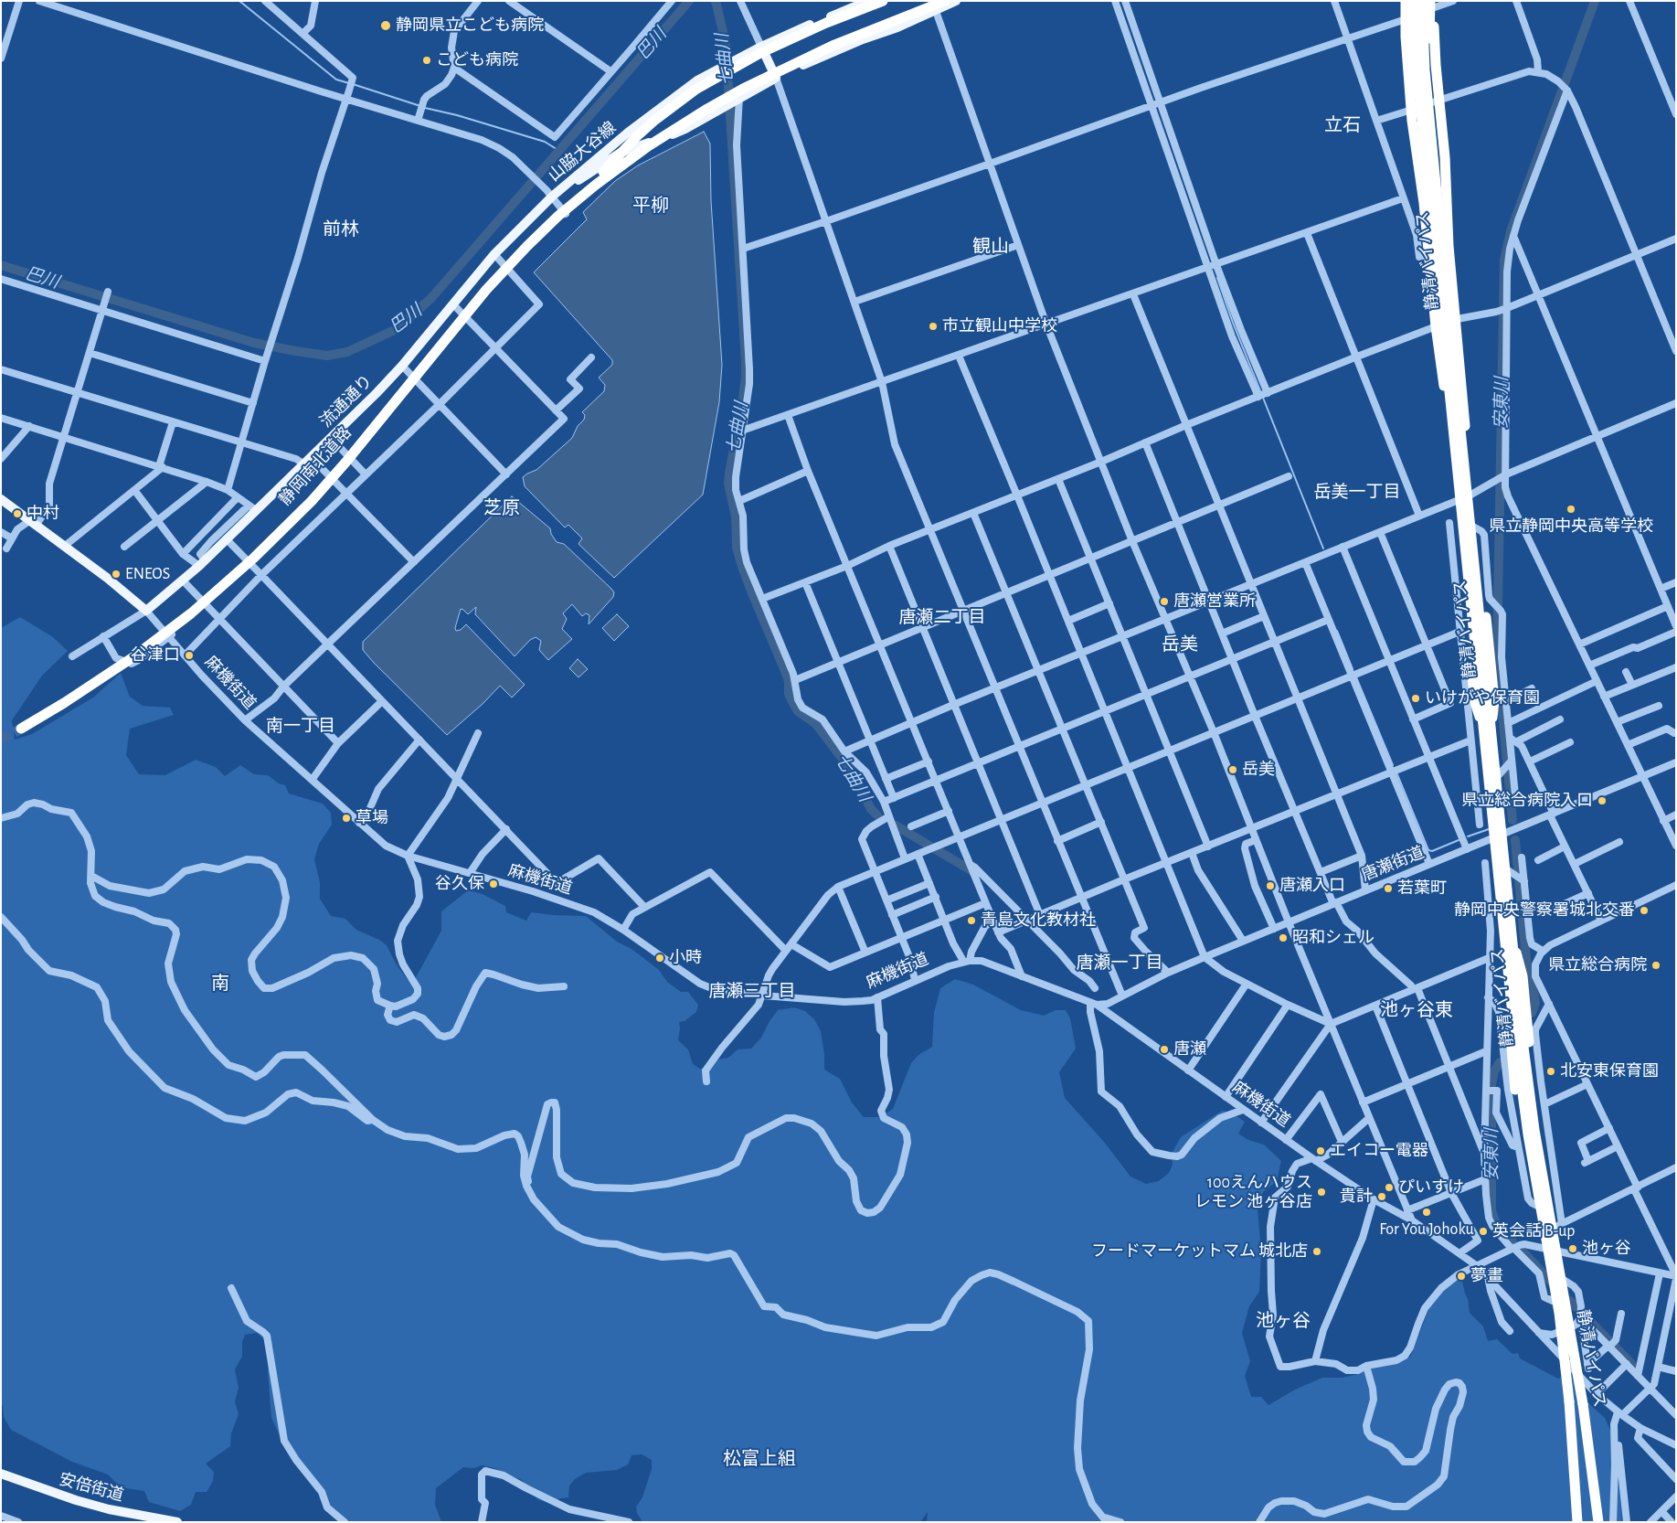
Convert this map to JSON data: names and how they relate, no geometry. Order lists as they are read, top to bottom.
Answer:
{
  "streets": {
    "highway": ["静清バイパス", "静岡南北道路"],
    "main road": [
      "山脇大谷線",
      "流通通り",
      "麻機街道",
      "安倍街道"
    ],
    "street": ["唐瀬街道"]
  },
  "crossings": [
    ["山脇大谷線", "流通通り"],
    ["流通通り", "麻機街道"],
    ["麻機街道", "唐瀬街道"]
  ],
  "districts": [
    "立石",
    "平柳",
    "前林",
    "観山",
    "岳美一丁目",
    "芝原",
    "唐瀬二丁目",
    "岳美",
    "南一丁目",
    "唐瀬一丁目",
    "南",
    "唐瀬三丁目",
    "池ヶ谷東",
    "池ヶ谷",
    "松富上組"
  ],
  "water": ["巴川", "七曲川", "安東川"],
  "places": [
    "静岡県立こども病院",
    "こども病院",
    "市立観山中学校",
    "県立静岡中央高等学校",
    "中村",
    "ENEOS",
    "唐瀬営業所",
    "谷津口",
    "いけがや保育園",
    "岳美",
    "県立総合病院入口",
    "草場",
    "谷久保",
    "唐瀬入口",
    "若葉町",
    "静岡中央警察署城北交番",
    "青島文化教材社",
    "昭和シェル",
    "小時",
    "県立総合病院",
    "唐瀬",
    "北安東保育園",
    "エイコー電器",
    "ぴいすけ",
    "100えんハウス レモン 池ヶ谷店",
    "貴計",
    "For You Johoku",
    "英会話 B-up",
    "池ヶ谷",
    "フードマーケットマム 城北店",
    "夢畫"
  ]
}
